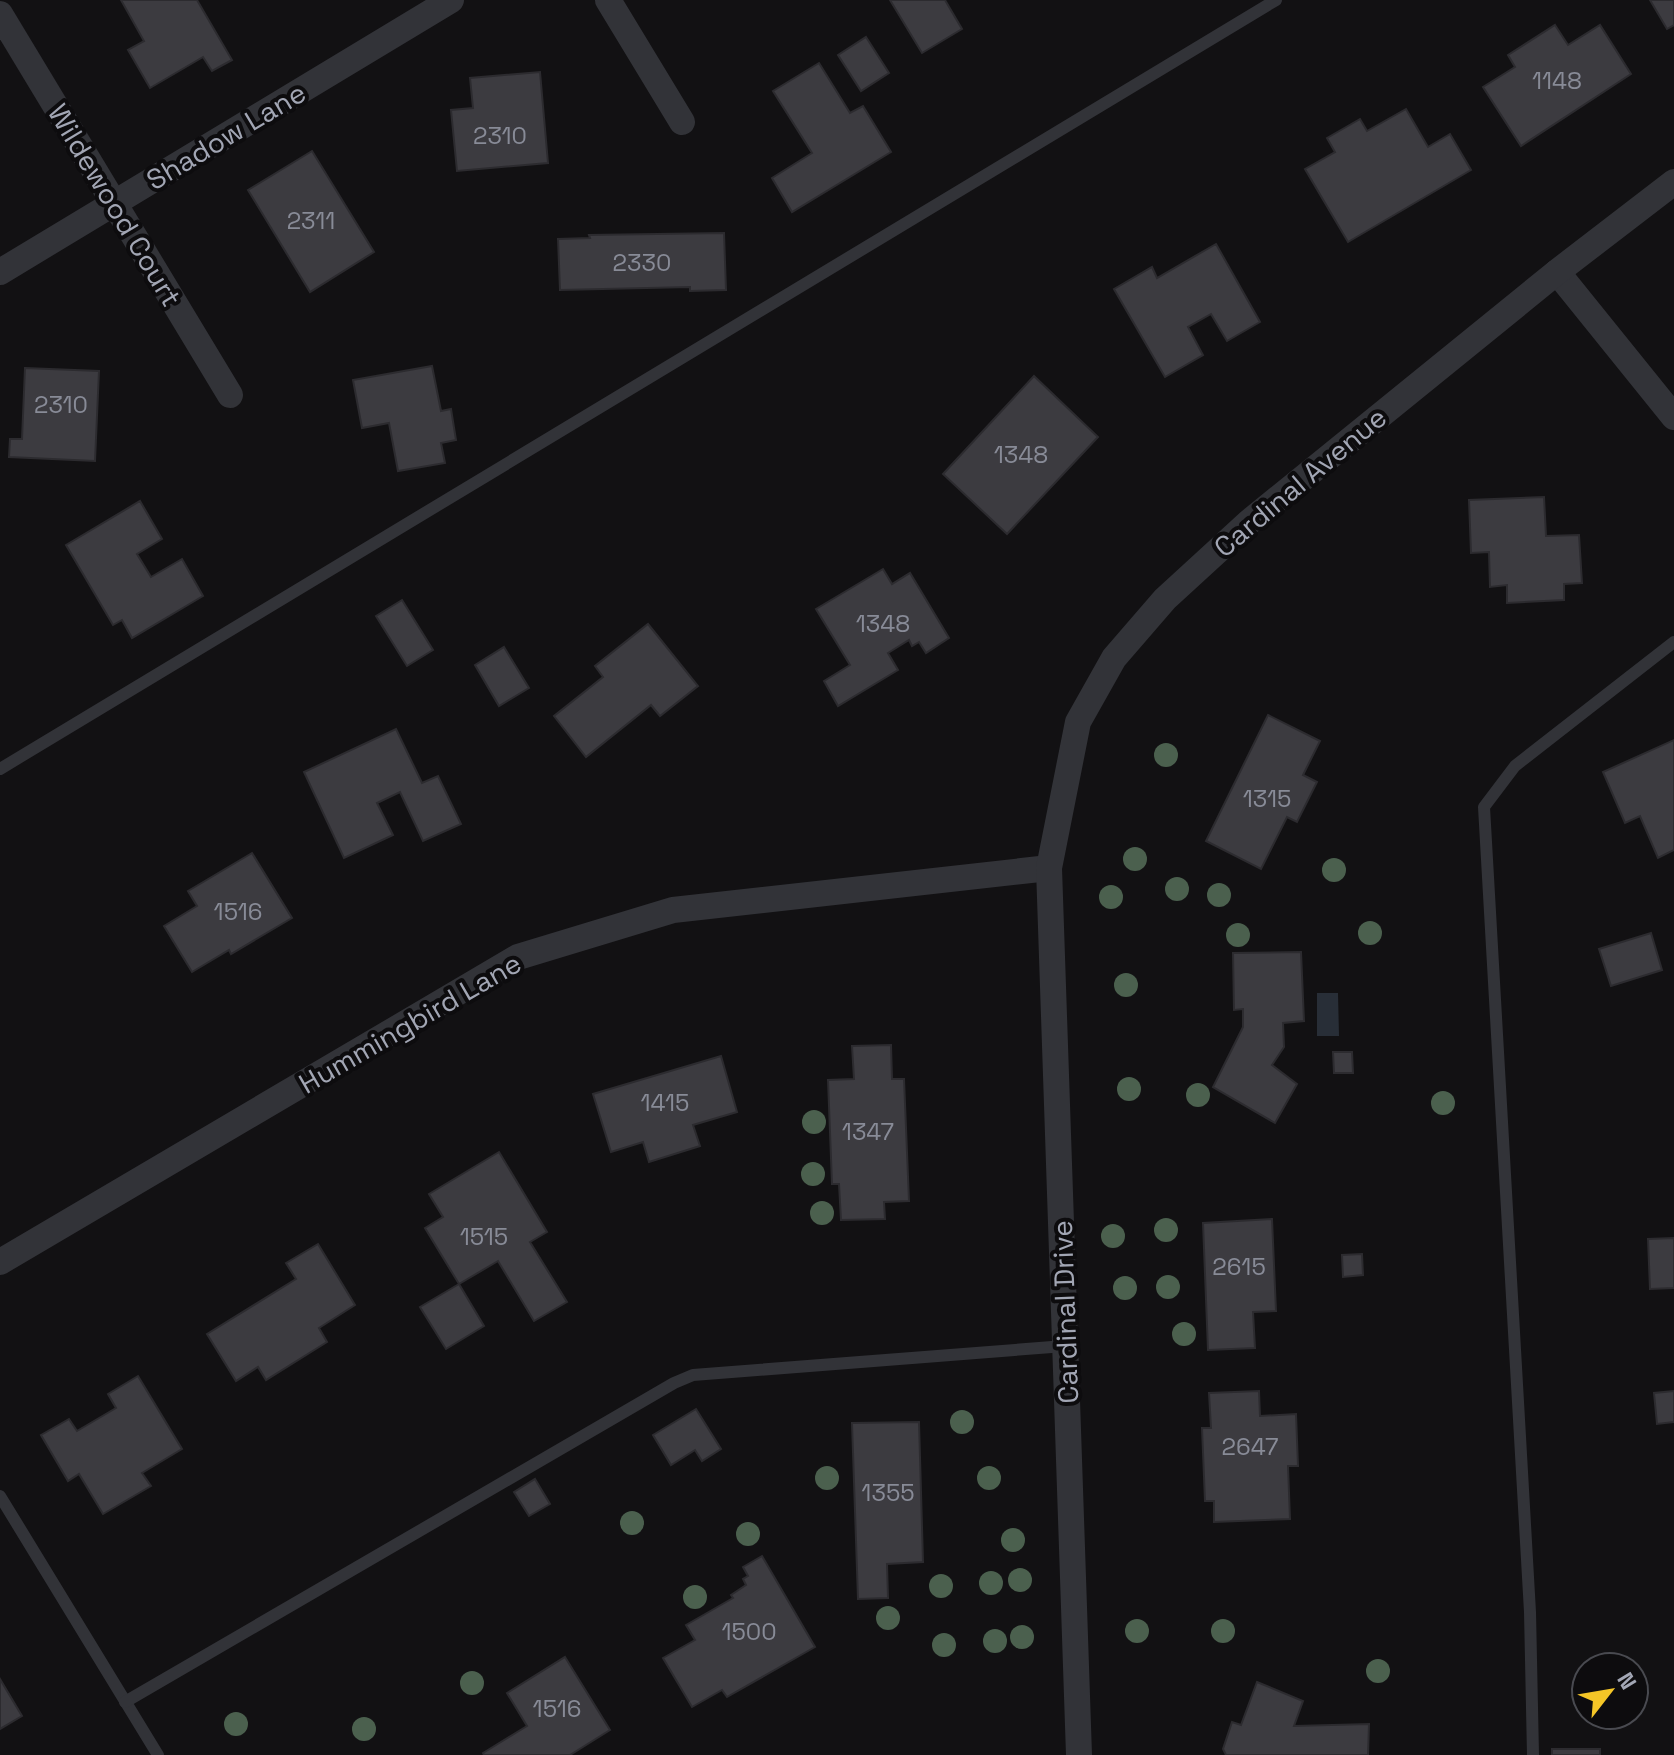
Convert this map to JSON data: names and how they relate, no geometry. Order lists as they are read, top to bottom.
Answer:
{
  "streets": {
    "street": [
      "Shadow Lane",
      "Wildewood Court",
      "Cardinal Avenue",
      "Hummingbird Lane",
      "Cardinal Drive"
    ]
  },
  "crossings": [
    ["Shadow Lane", "Wildewood Court"],
    ["Cardinal Avenue", "Hummingbird Lane"],
    ["Cardinal Avenue", "Cardinal Drive"],
    ["Hummingbird Lane", "Cardinal Drive"]
  ],
  "house_numbers": [
    "1148",
    "2310",
    "2311",
    "2330",
    "2310",
    "1348",
    "1348",
    "1315",
    "1516",
    "1415",
    "1347",
    "1515",
    "2615",
    "2647",
    "1355",
    "1500",
    "1516"
  ],
  "north": "top right"
}
